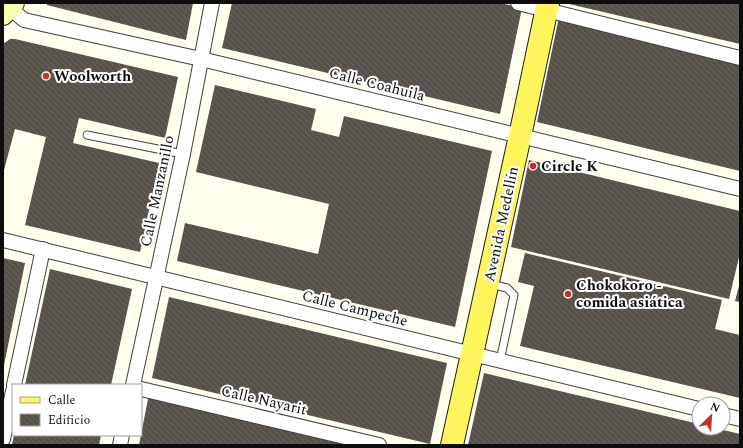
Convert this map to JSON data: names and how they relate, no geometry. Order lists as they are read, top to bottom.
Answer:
{
  "streets": {
    "main road": ["Avenida Medellín"],
    "street": [
      "Calle Coahuila",
      "Calle Manzanillo",
      "Calle Campeche",
      "Calle Nayarit"
    ]
  },
  "crossings": [
    ["Calle Coahuila", "Calle Manzanillo"],
    ["Calle Coahuila", "Avenida Medellín"],
    ["Calle Manzanillo", "Calle Campeche"],
    ["Avenida Medellín", "Calle Campeche"]
  ],
  "places": ["Woolworth", "Circle K", "Chokokoro - comida asiática"],
  "legend": ["Calle", "Edificio"],
  "north": "top right"
}
